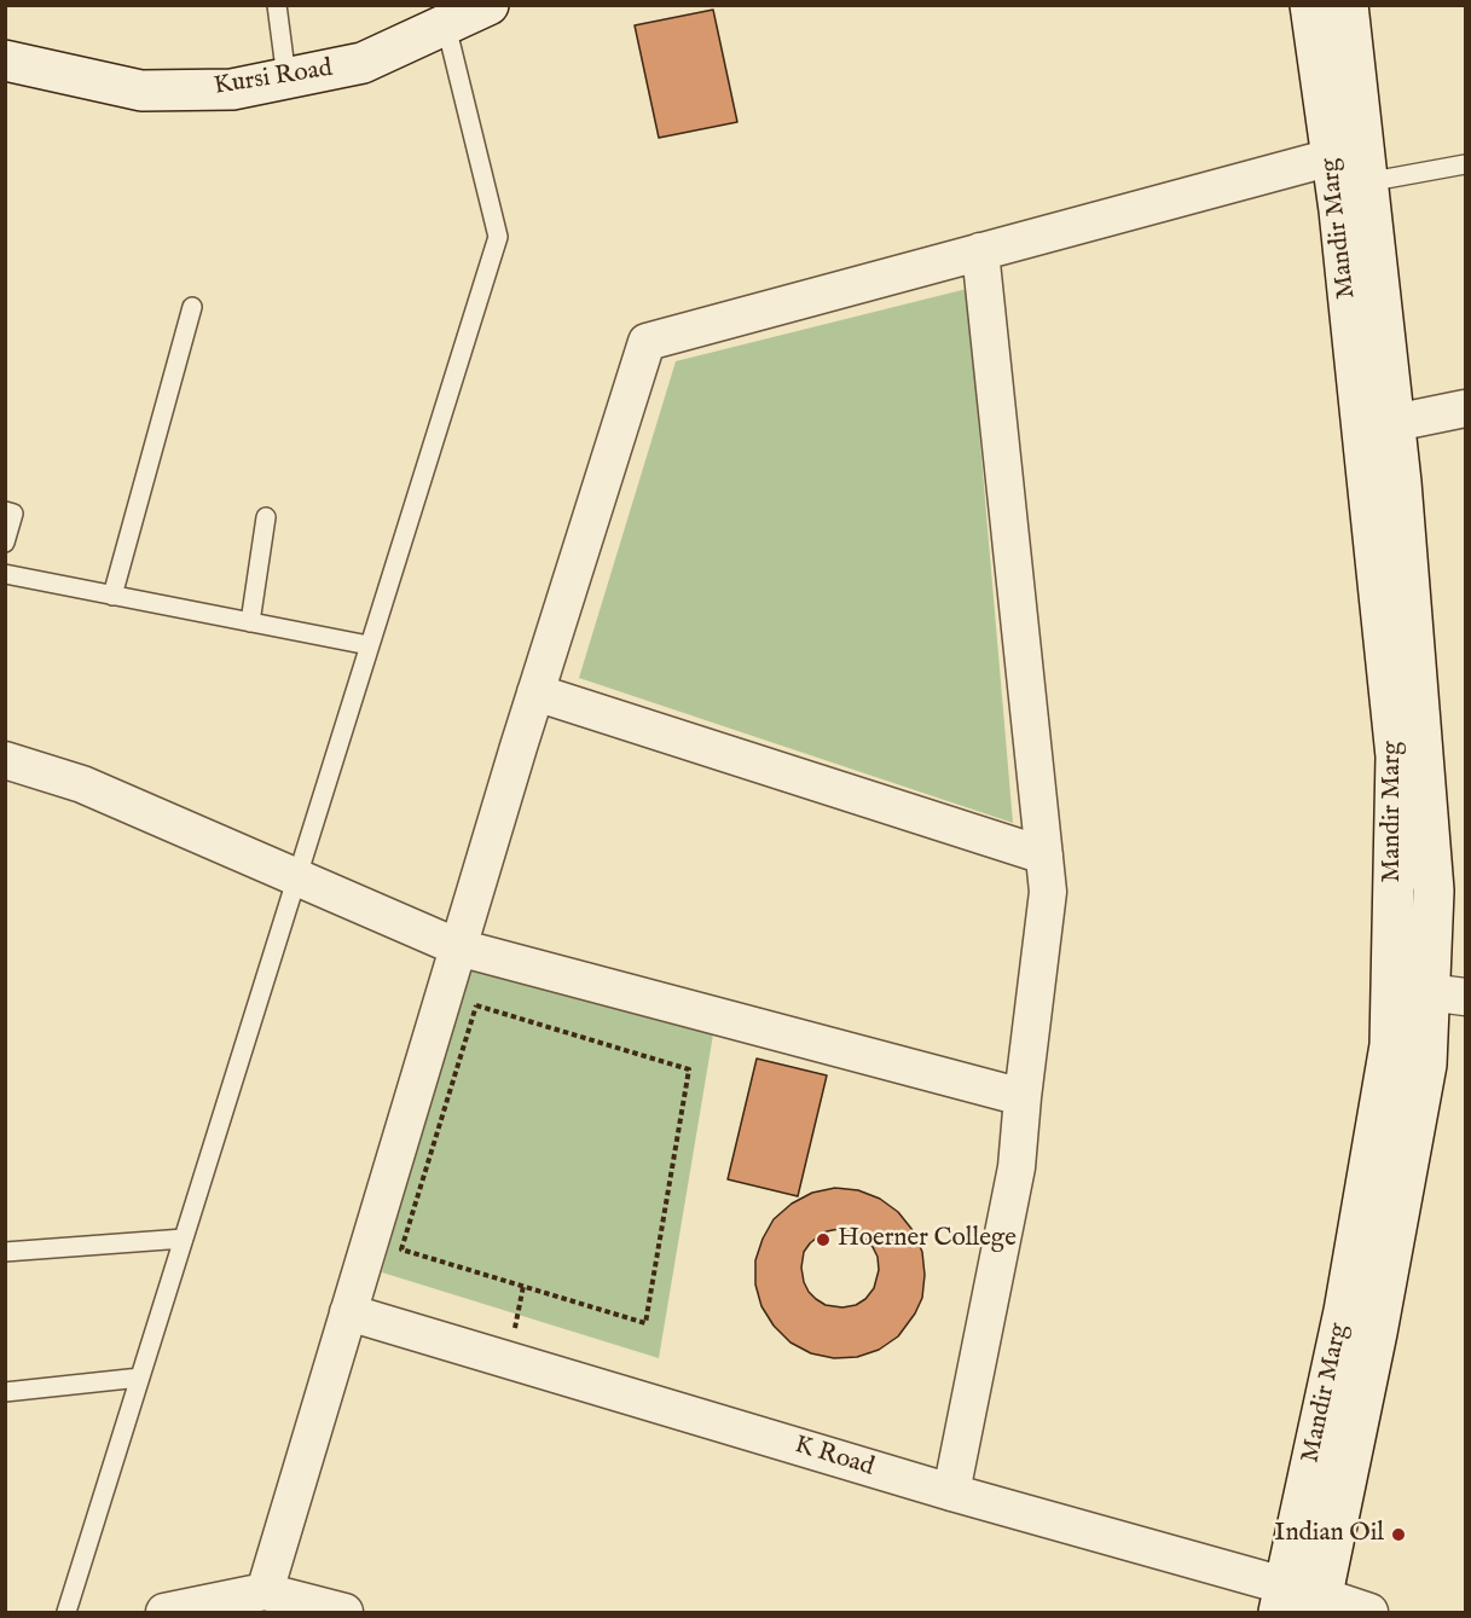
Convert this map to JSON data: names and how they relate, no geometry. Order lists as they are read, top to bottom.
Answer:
{
  "streets": {
    "main road": ["Kursi Road", "Mandir Marg"],
    "street": ["K Road"]
  },
  "crossings": [
    ["Mandir Marg", "K Road"]
  ],
  "places": ["Hoerner College", "Indian Oil"]
}
